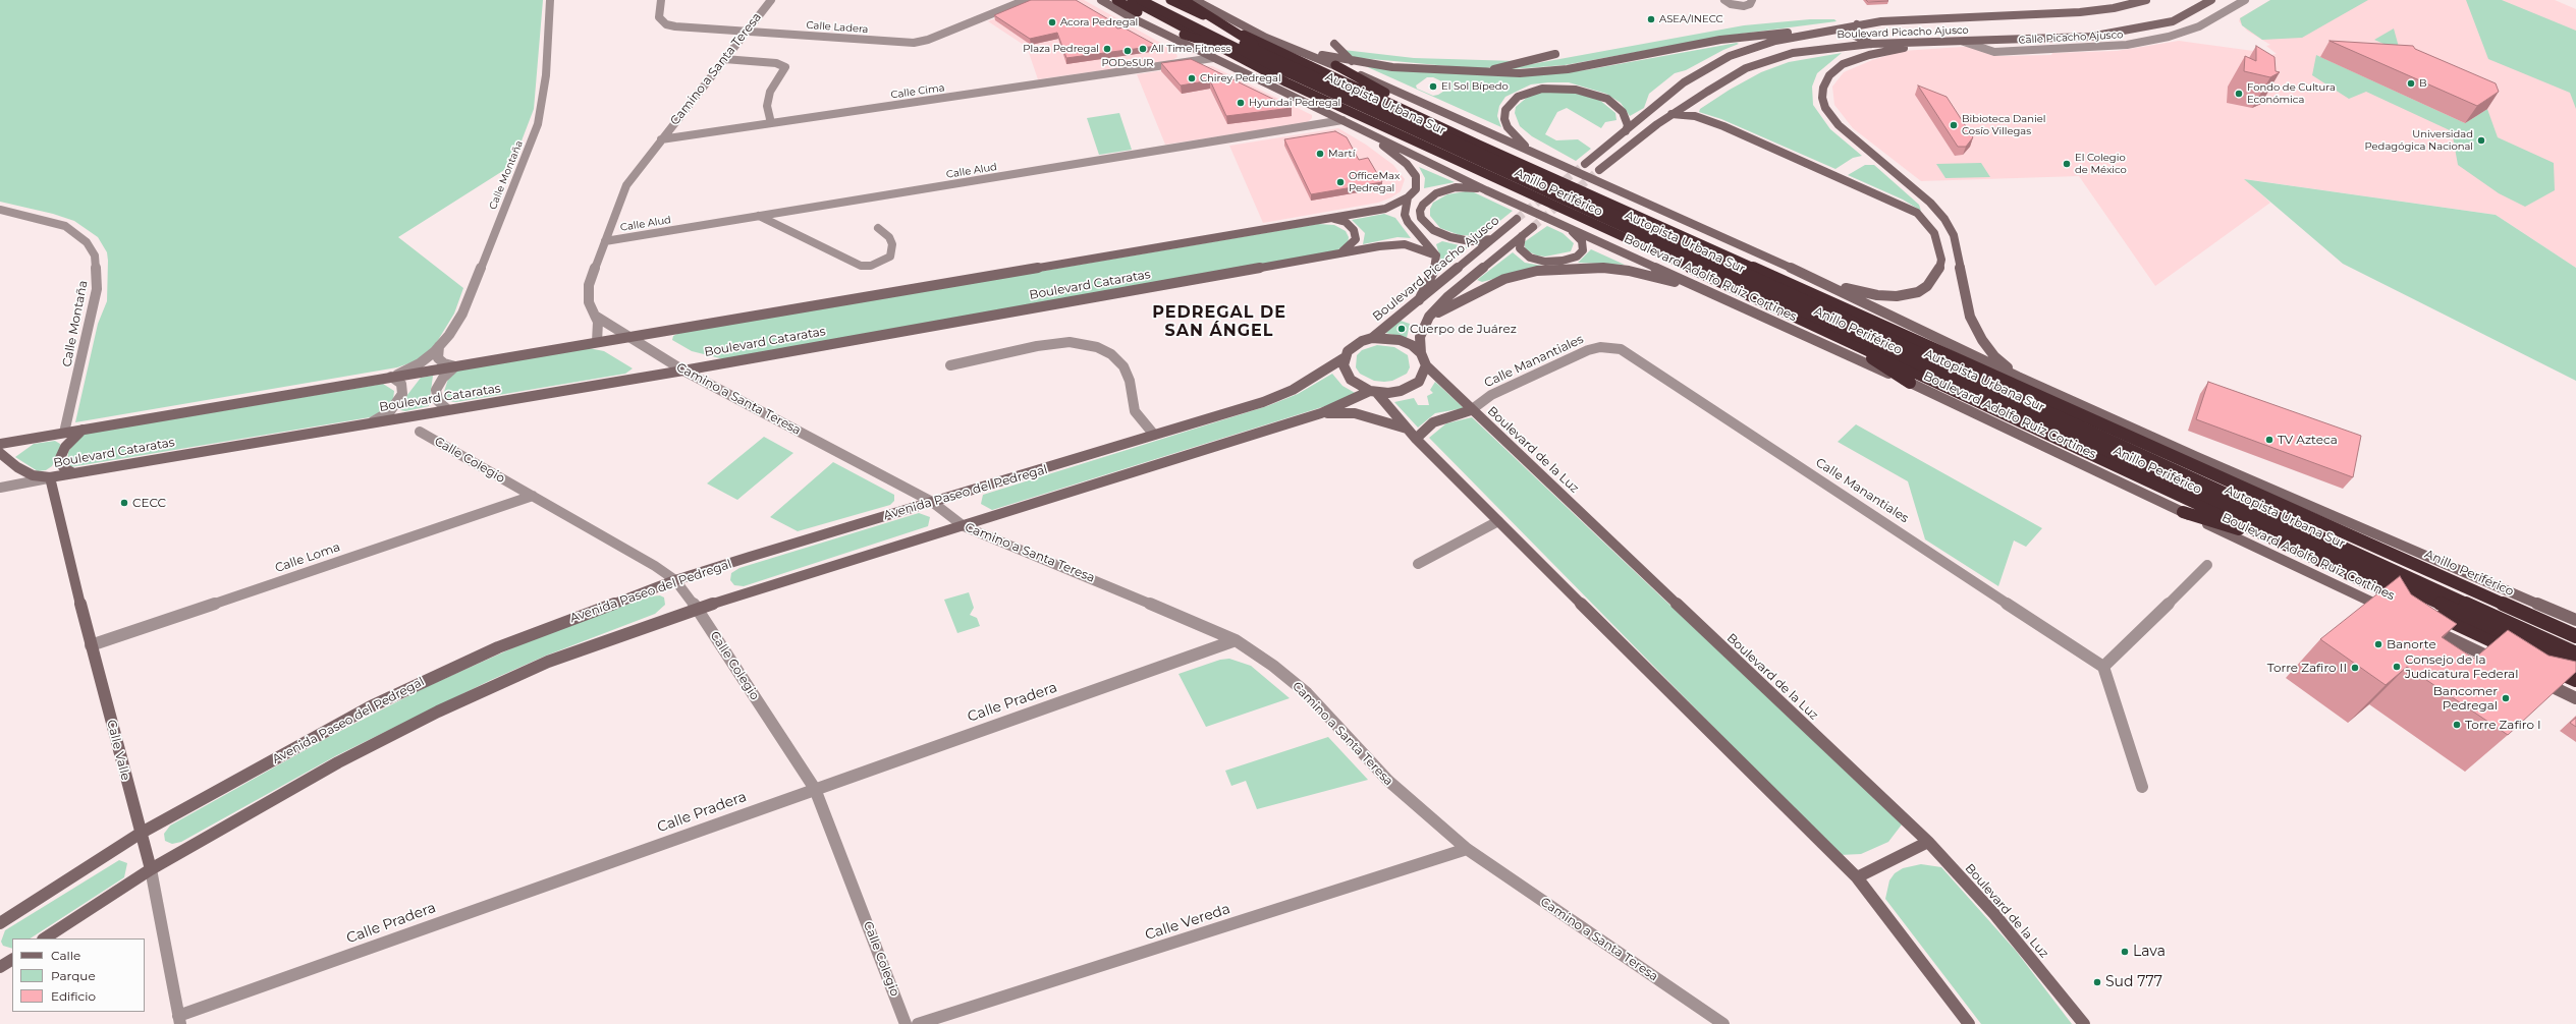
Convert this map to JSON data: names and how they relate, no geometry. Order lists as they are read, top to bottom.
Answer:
{
  "streets": {
    "highway": ["Autopista Urbana Sur", "Anillo Periférico"],
    "main road": [
      "Boulevard Picacho Ajusco",
      "Boulevard Adolfo Ruiz Cortines",
      "Boulevard Cataratas",
      "Boulevard de la Luz",
      "Avenida Paseo del Pedregal",
      "Calle Valle"
    ],
    "street": [
      "Calle Ladera",
      "Calle Picacho Ajusco",
      "Camino a Santa Teresa",
      "Calle Cima",
      "Calle Alud",
      "Calle Montaña",
      "Calle Manantiales",
      "Calle Colegio",
      "Calle Loma",
      "Calle Pradera",
      "Calle Vereda"
    ]
  },
  "crossings": [
    ["Calle Ladera", "Camino a Santa Teresa"],
    ["Boulevard Picacho Ajusco", "Calle Picacho Ajusco"],
    ["Boulevard Picacho Ajusco", "Boulevard de la Luz"],
    ["Boulevard Picacho Ajusco", "Avenida Paseo del Pedregal"],
    ["Camino a Santa Teresa", "Calle Cima"],
    ["Camino a Santa Teresa", "Calle Alud"],
    ["Camino a Santa Teresa", "Boulevard Cataratas"],
    ["Camino a Santa Teresa", "Avenida Paseo del Pedregal"],
    ["Camino a Santa Teresa", "Calle Pradera"],
    ["Camino a Santa Teresa", "Calle Vereda"],
    ["Calle Cima", "Boulevard Adolfo Ruiz Cortines"],
    ["Calle Alud", "Boulevard Adolfo Ruiz Cortines"],
    ["Calle Montaña", "Boulevard Cataratas"],
    ["Boulevard Cataratas", "Calle Valle"],
    ["Calle Manantiales", "Boulevard de la Luz"],
    ["Boulevard de la Luz", "Avenida Paseo del Pedregal"],
    ["Calle Colegio", "Avenida Paseo del Pedregal"],
    ["Calle Colegio", "Calle Loma"],
    ["Calle Colegio", "Calle Pradera"],
    ["Avenida Paseo del Pedregal", "Calle Valle"],
    ["Calle Loma", "Calle Valle"],
    ["Calle Pradera", "Calle Valle"]
  ],
  "districts": ["PEDREGAL DE SAN ÁNGEL"],
  "places": [
    "ASEA/INECC",
    "Acora Pedregal",
    "Plaza Pedregal",
    "All Time Fitness",
    "PODeSUR",
    "Chirey Pedregal",
    "B",
    "El Sol Bípedo",
    "Fondo de Cultura Económica",
    "Hyundai Pedregal",
    "Bibioteca Daniel Cosío Villegas",
    "Universidad Pedagógica Nacional",
    "Martí",
    "El Colegio de México",
    "OfficeMax Pedregal",
    "Cuerpo de Juárez",
    "TV Azteca",
    "CECC",
    "Banorte",
    "Consejo de la Judicatura Federal",
    "Torre Zafiro II",
    "Bancomer Pedregal",
    "Torre Zafiro I",
    "Lava",
    "Sud 777"
  ],
  "legend": ["Calle", "Parque", "Edificio"]
}
